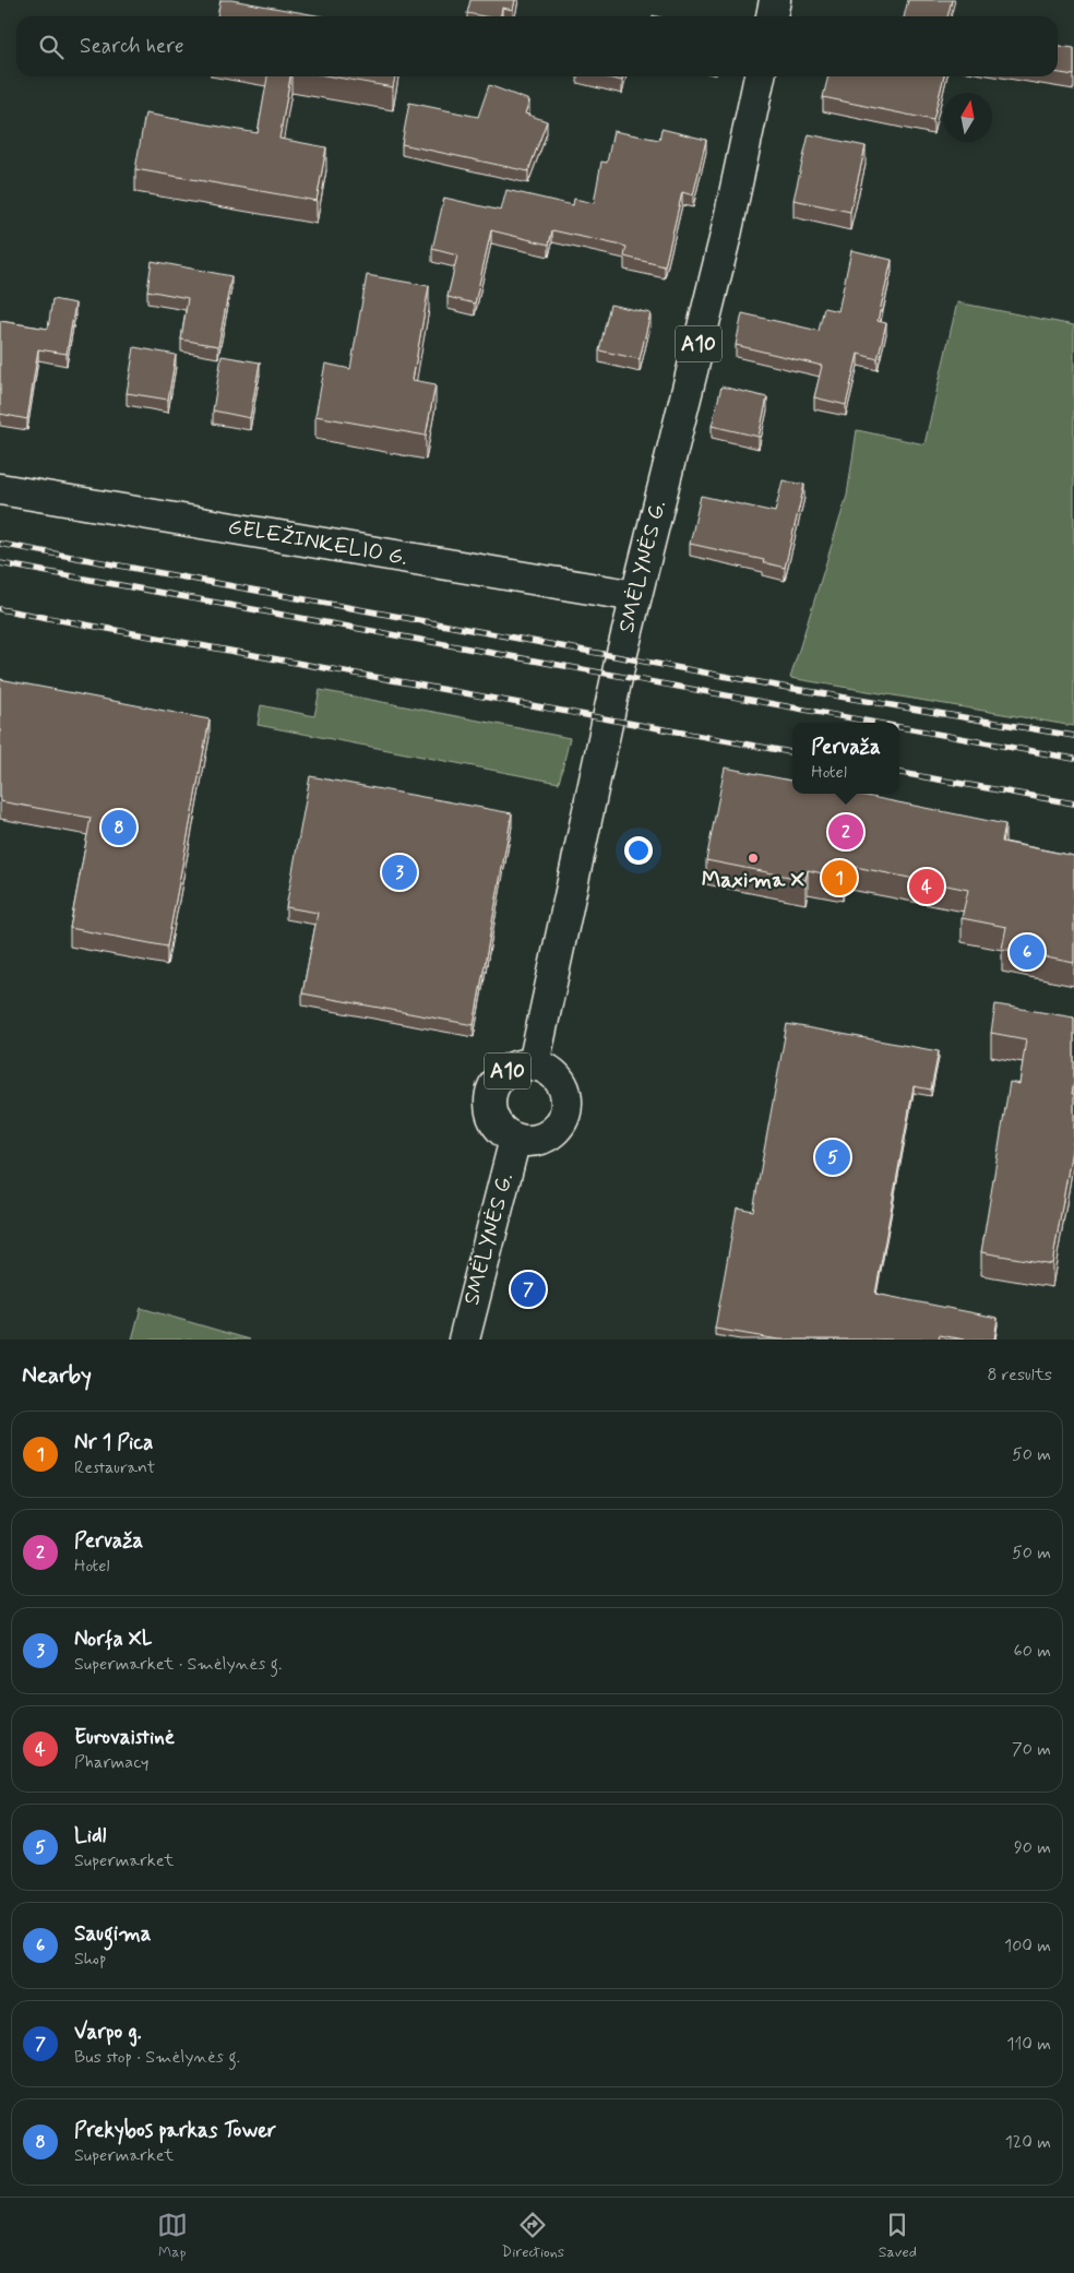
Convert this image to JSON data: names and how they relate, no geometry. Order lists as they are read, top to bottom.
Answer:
{
  "streets": {
    "main road": ["A10", "GELEŽINKELIO G.", "SMĖLYNĖS G."]
  },
  "crossings": [
    ["A10", "SMĖLYNĖS G."],
    ["GELEŽINKELIO G.", "SMĖLYNĖS G."]
  ],
  "places": ["Maxima X"],
  "north": "top",
  "page": {
    "search": "Search here",
    "popup": ["Pervaža", "Hotel"],
    "pins": [
      "8",
      "2",
      "3",
      "1",
      "4",
      "6",
      "5",
      "7"
    ],
    "heading": ["Nearby", "8 results"],
    "list": [
      {
        "mark": "1",
        "name": "Nr 1 Pica",
        "note": "Restaurant",
        "value": "50 m"
      },
      {
        "mark": "2",
        "name": "Pervaža",
        "note": "Hotel",
        "value": "50 m"
      },
      {
        "mark": "3",
        "name": "Norfa XL",
        "note": "Supermarket · Smėlynės g.",
        "value": "60 m"
      },
      {
        "mark": "4",
        "name": "Eurovaistinė",
        "note": "Pharmacy",
        "value": "70 m"
      },
      {
        "mark": "5",
        "name": "Lidl",
        "note": "Supermarket",
        "value": "90 m"
      },
      {
        "mark": "6",
        "name": "Saugima",
        "note": "Shop",
        "value": "100 m"
      },
      {
        "mark": "7",
        "name": "Varpo g.",
        "note": "Bus stop · Smėlynės g.",
        "value": "110 m"
      },
      {
        "mark": "8",
        "name": "Prekybos parkas Tower",
        "note": "Supermarket",
        "value": "120 m"
      }
    ],
    "nav": ["Map", "Directions", "Saved"]
  }
}
